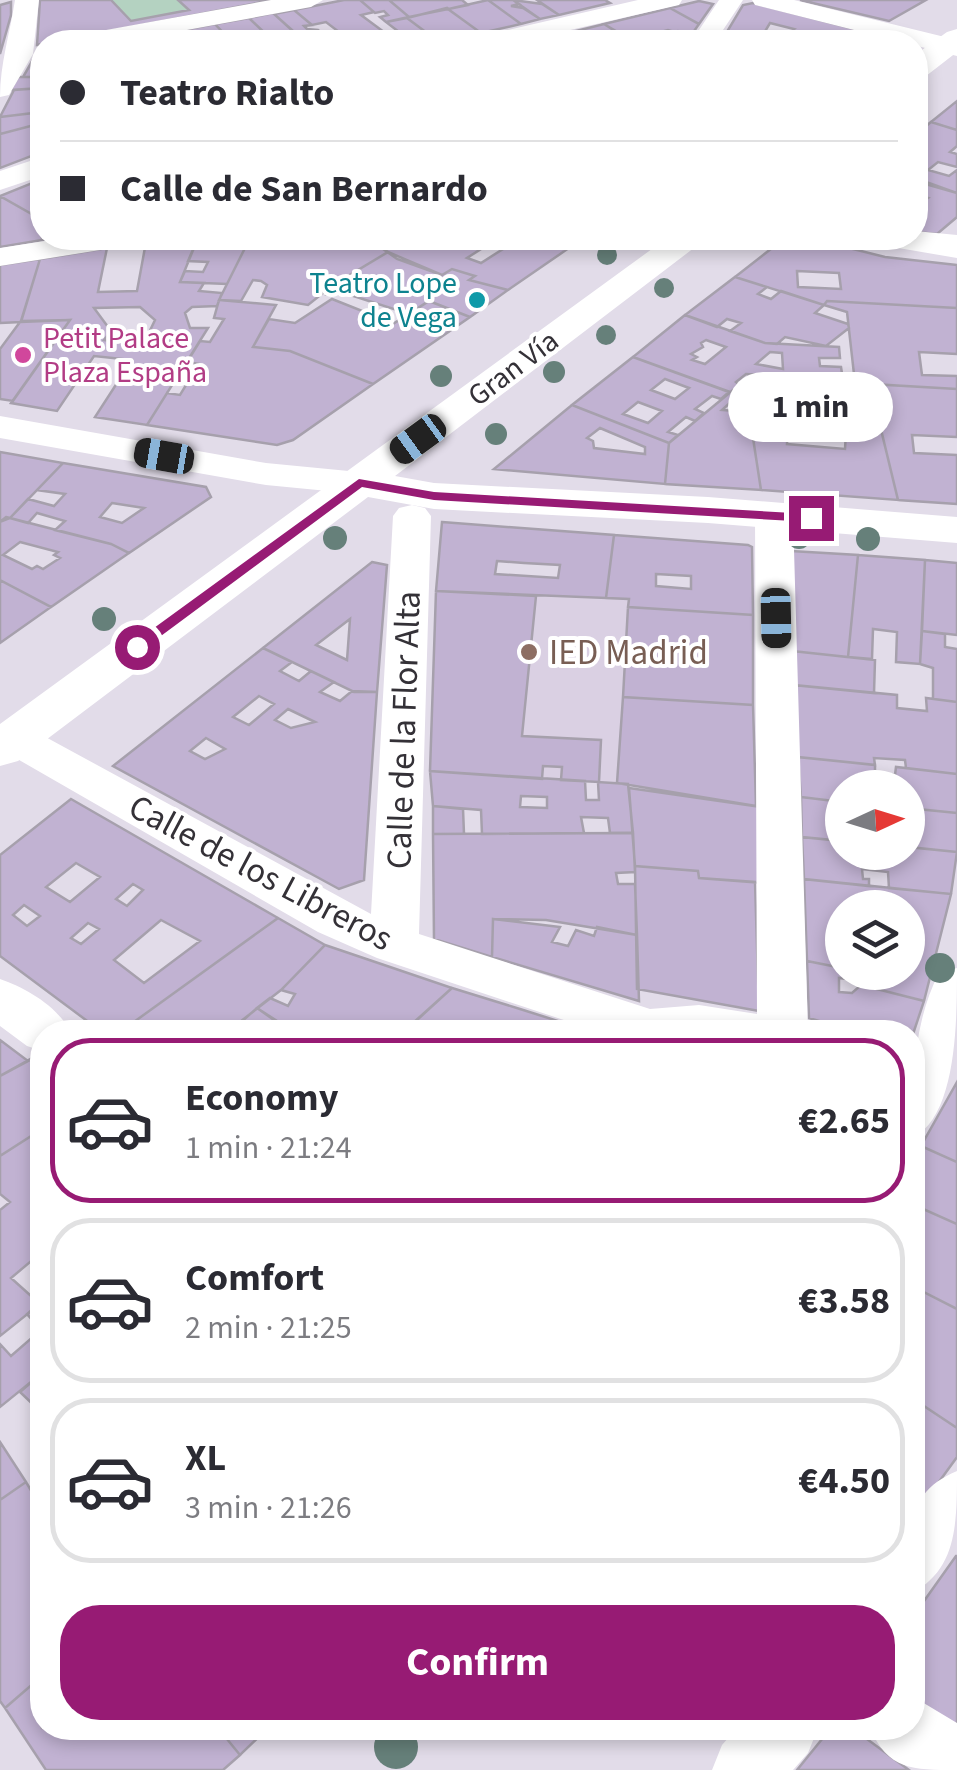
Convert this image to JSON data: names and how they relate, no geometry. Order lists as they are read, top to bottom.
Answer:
{
  "streets": {
    "street": ["Gran Vía", "Calle de la Flor Alta", "Calle de los Libreros"]
  },
  "crossings": [
    ["Gran Vía", "Calle de los Libreros"],
    ["Calle de la Flor Alta", "Calle de los Libreros"]
  ],
  "places": ["Teatro Lope de Vega", "Petit Palace Plaza España", "IED Madrid"],
  "north": "right",
  "page": {
    "banner": ["Teatro Rialto", "Calle de San Bernardo"],
    "bubble": "1 min",
    "list": [
      {
        "name": "Economy",
        "note": "1 min · 21:24",
        "value": "€2.65"
      },
      {
        "name": "Comfort",
        "note": "2 min · 21:25",
        "value": "€3.58"
      },
      {
        "name": "XL",
        "note": "3 min · 21:26",
        "value": "€4.50"
      }
    ],
    "buttons": "Confirm"
  }
}
